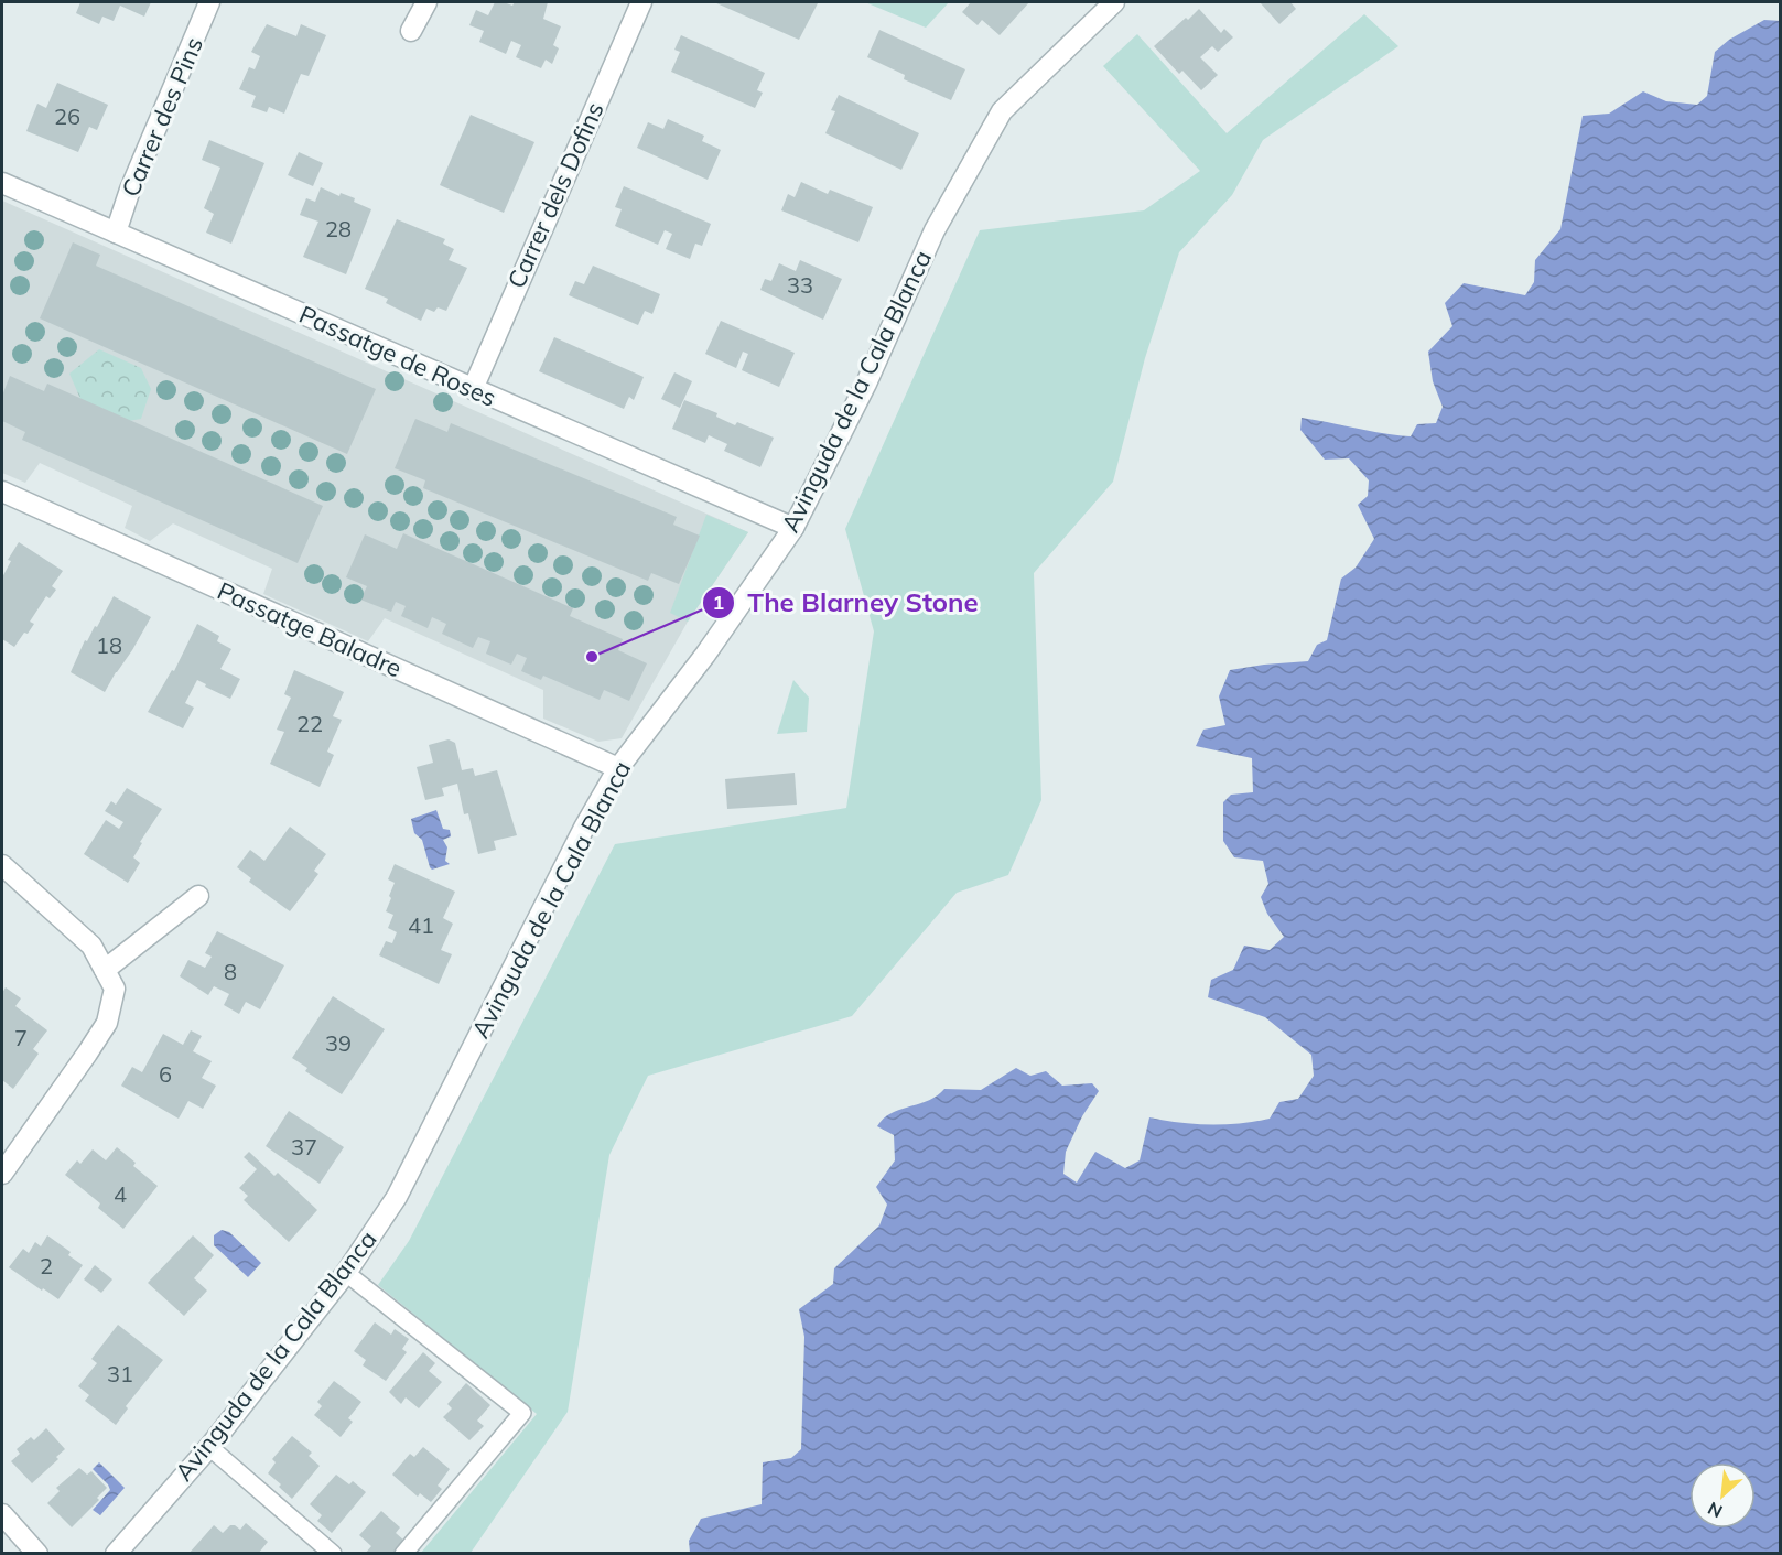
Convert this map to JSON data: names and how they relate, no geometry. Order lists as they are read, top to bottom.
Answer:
{
  "streets": {
    "street": [
      "Carrer des Pins",
      "Carrer dels Dofins",
      "Passatge de Roses",
      "Avinguda de la Cala Blanca",
      "Passatge Baladre"
    ]
  },
  "crossings": [
    ["Carrer des Pins", "Passatge de Roses"],
    ["Carrer dels Dofins", "Passatge de Roses"],
    ["Passatge de Roses", "Avinguda de la Cala Blanca"],
    ["Avinguda de la Cala Blanca", "Passatge Baladre"]
  ],
  "places": ["The Blarney Stone"],
  "house_numbers": [
    "26",
    "28",
    "33",
    "18",
    "22",
    "41",
    "8",
    "7",
    "39",
    "6",
    "37",
    "4",
    "2",
    "31"
  ],
  "north": "bottom left"
}
